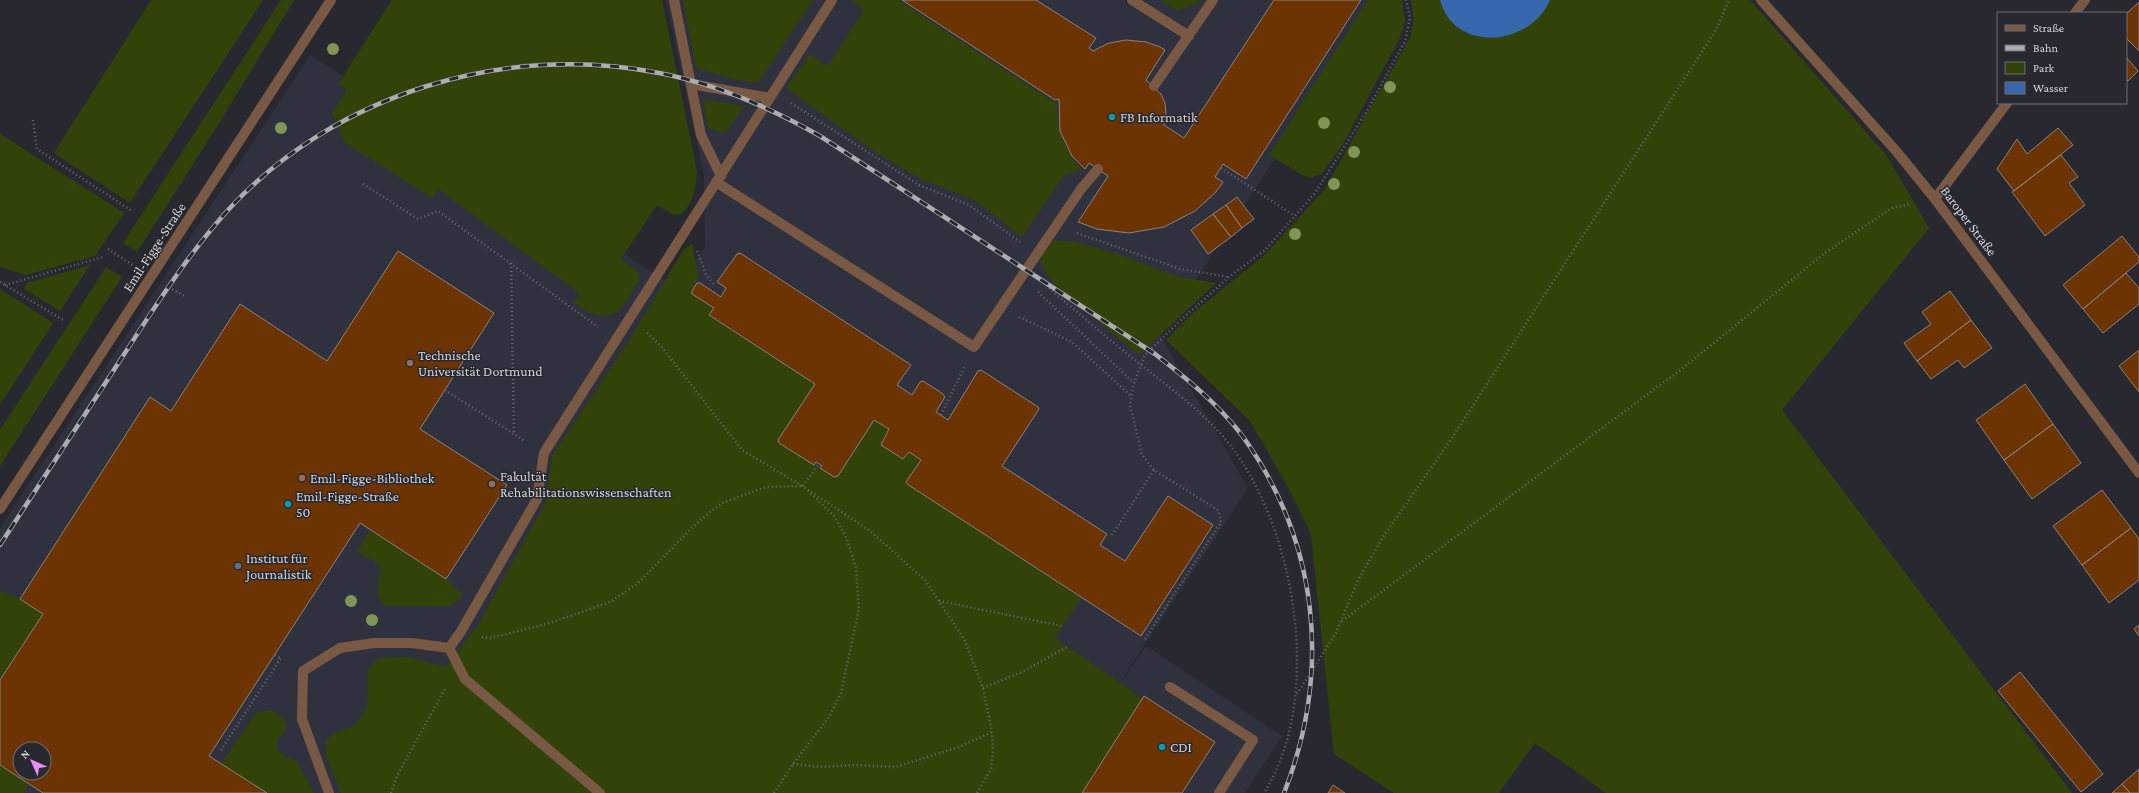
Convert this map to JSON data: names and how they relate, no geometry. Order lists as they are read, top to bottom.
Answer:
{
  "streets": {
    "street": ["Baroper Straße", "Emil-Figge-Straße"]
  },
  "places": [
    "FB Informatik",
    "Technische Universität Dortmund",
    "Emil-Figge-Bibliothek",
    "Fakultät Rehabilitationswissenschaften",
    "Emil-Figge-Straße 50",
    "Institut für Journalistik",
    "CDI"
  ],
  "legend": [
    "Straße",
    "Bahn",
    "Park",
    "Wasser"
  ],
  "north": "top left"
}
